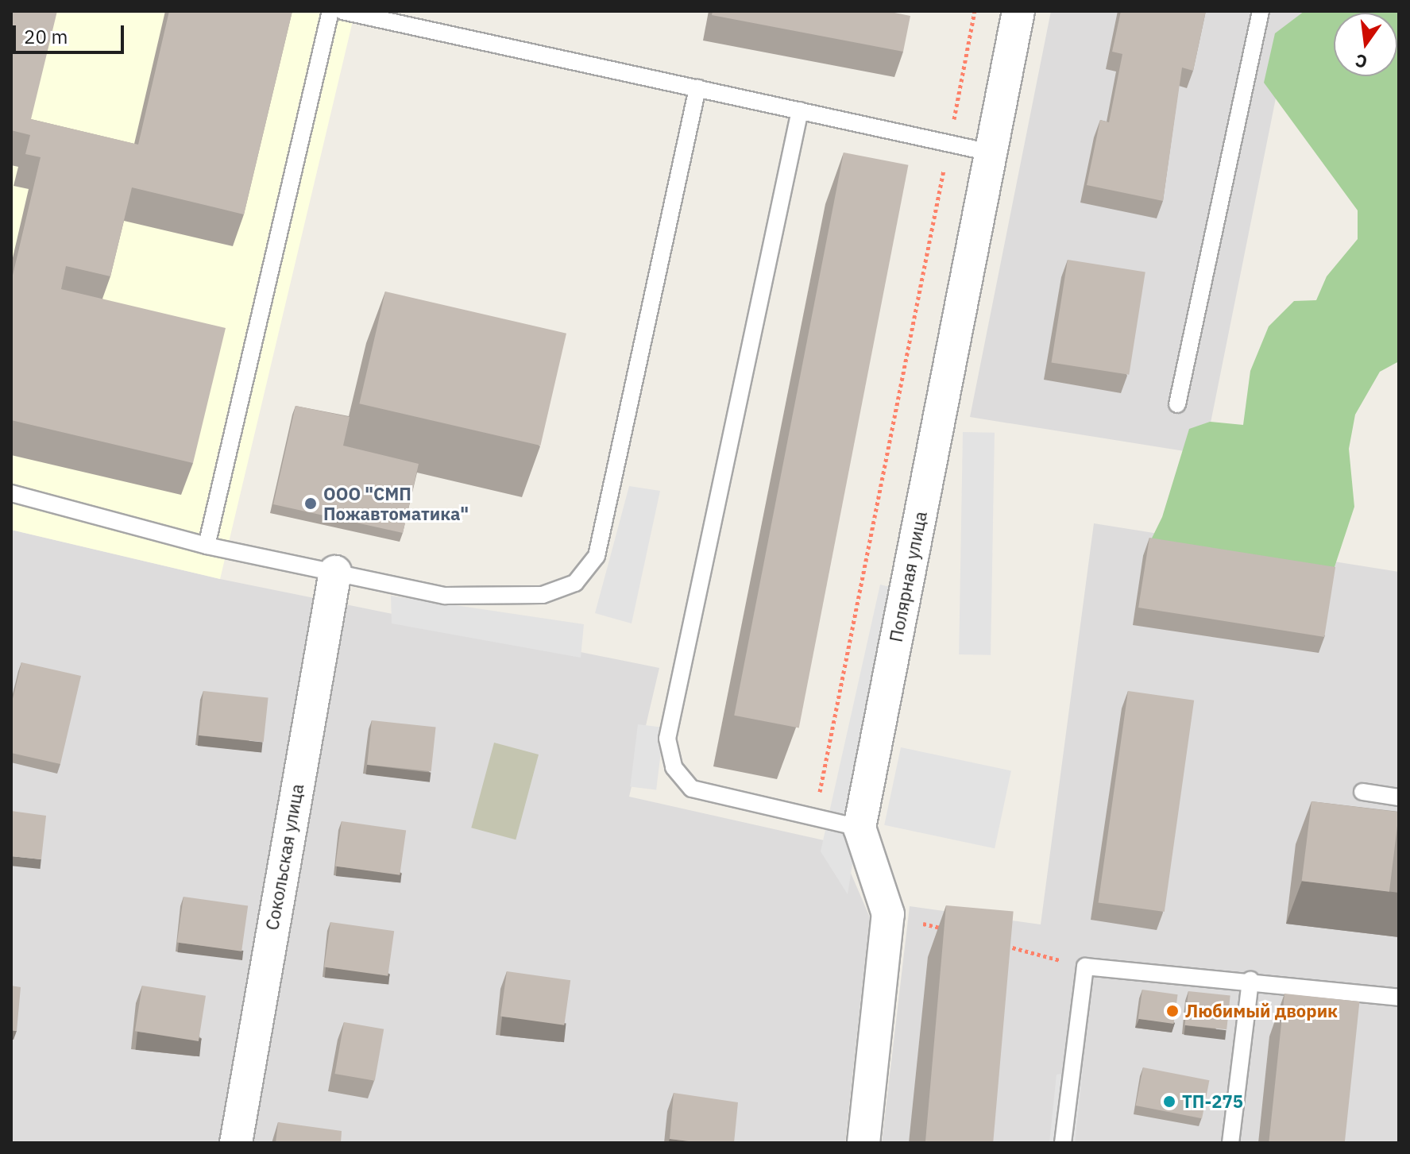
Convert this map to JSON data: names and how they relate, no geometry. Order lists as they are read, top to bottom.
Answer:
{
  "streets": {
    "street": ["Полярная улица", "Сокольская улица"]
  },
  "places": ["ООО \"СМП Пожавтоматика\"", "Любимый дворик", "ТП-275"],
  "scale_bar": "20 m",
  "north": "bottom"
}
